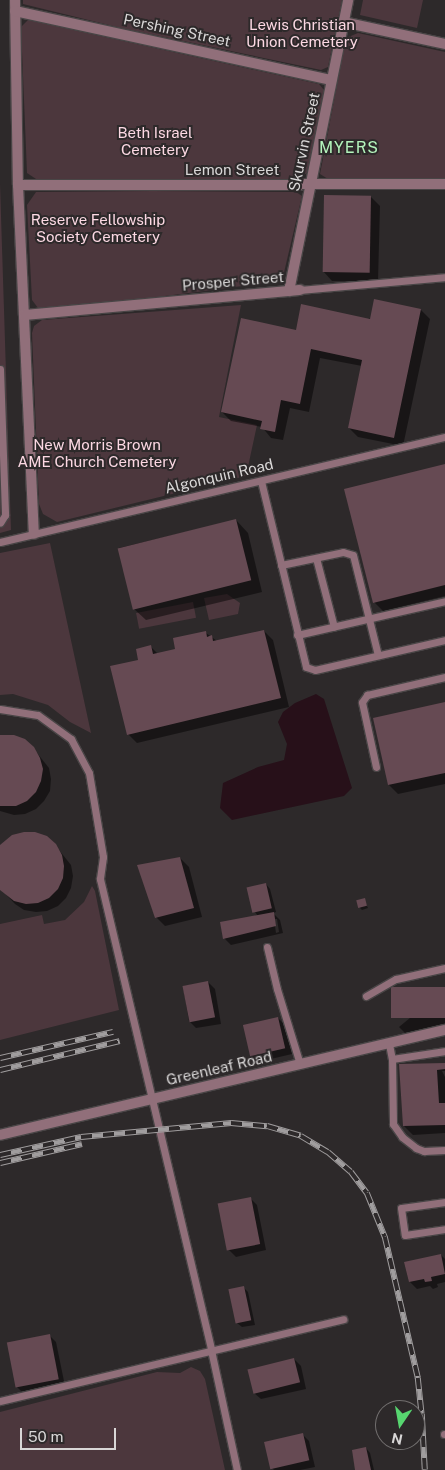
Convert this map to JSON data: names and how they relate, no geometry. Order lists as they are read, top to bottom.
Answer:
{
  "streets": {
    "street": [
      "Pershing Street",
      "Skurvin Street",
      "Lemon Street",
      "Prosper Street",
      "Greenleaf Road"
    ],
    "lane": ["Algonquin Road"]
  },
  "crossings": [
    ["Pershing Street", "Skurvin Street"],
    ["Skurvin Street", "Lemon Street"],
    ["Skurvin Street", "Prosper Street"]
  ],
  "districts": ["MYERS"],
  "parks": [
    "Lewis Christian Union Cemetery",
    "Beth Israel Cemetery",
    "Reserve Fellowship Society Cemetery",
    "New Morris Brown AME Church Cemetery"
  ],
  "scale_bar": "50 m",
  "north": "bottom"
}
